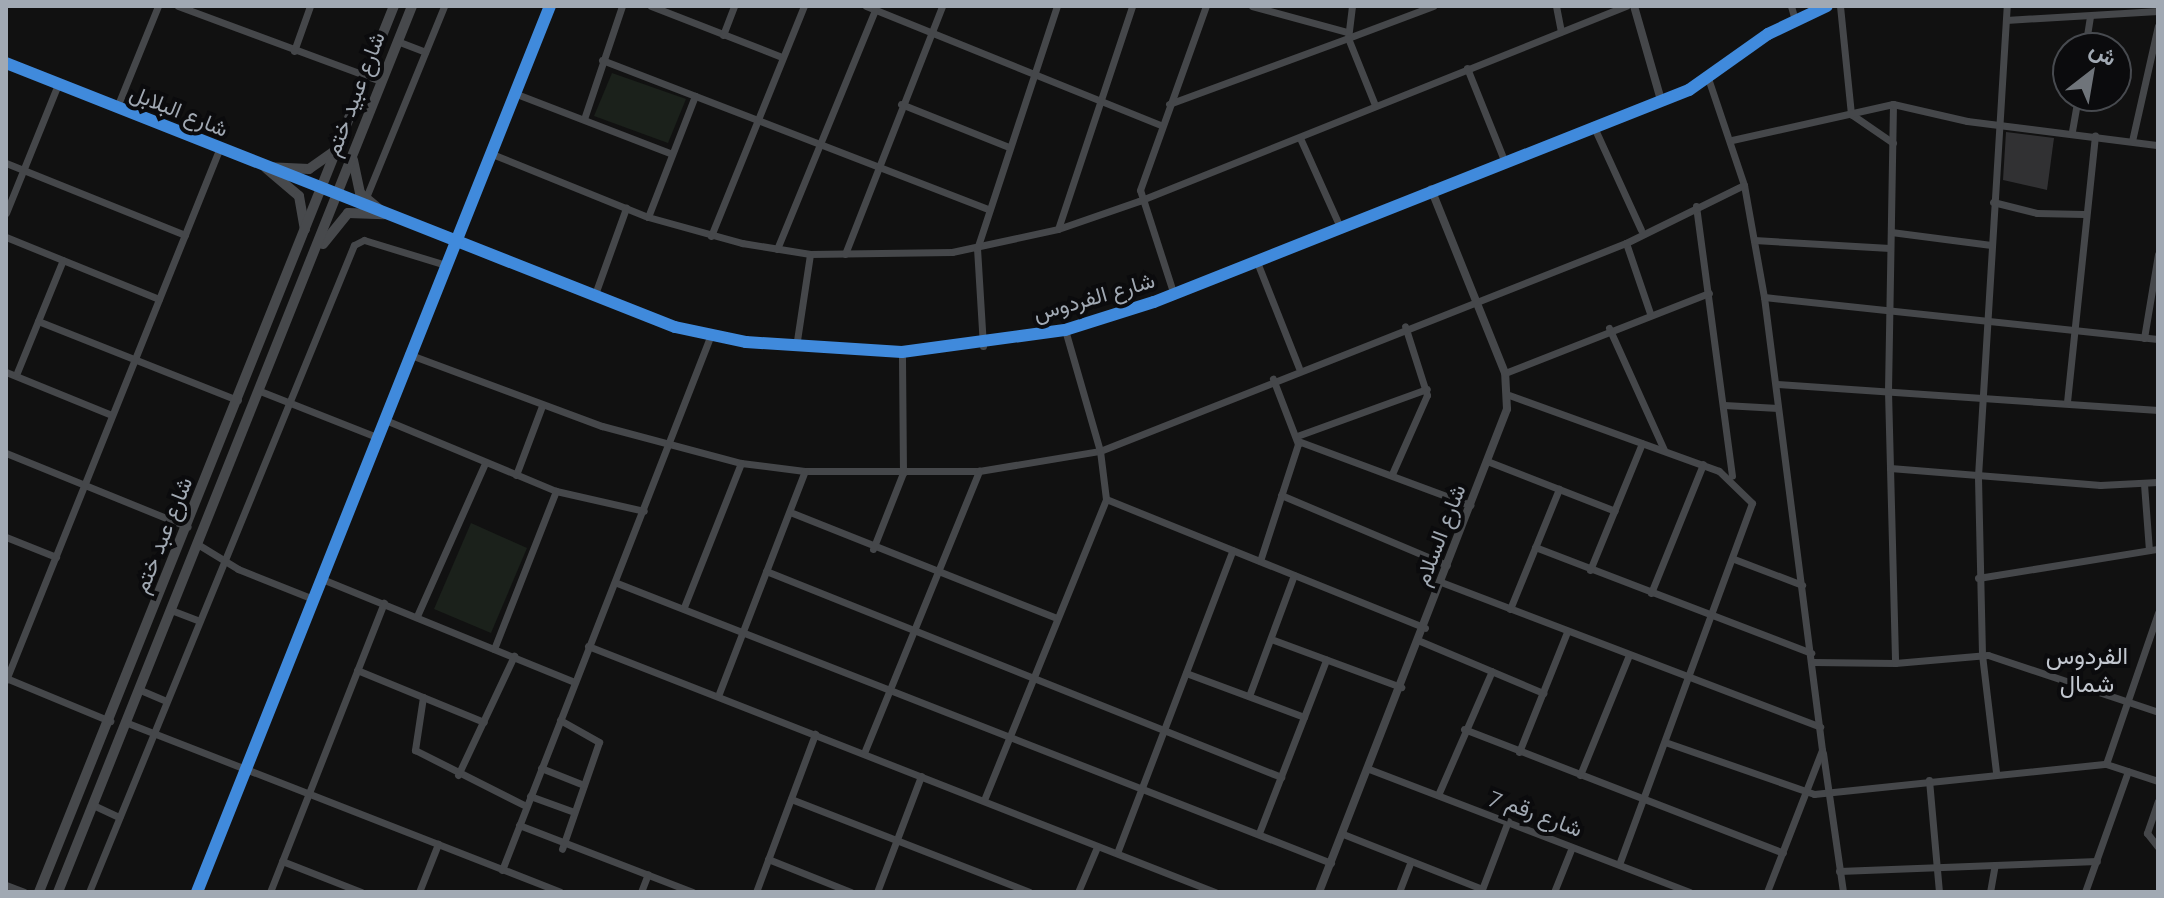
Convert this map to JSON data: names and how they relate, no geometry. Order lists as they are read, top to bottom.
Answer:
{
  "streets": {
    "main road": ["شارع عبيد ختم", "شارع عبد ختم"],
    "street": [
      "شارع البلابل",
      "شارع الفردوس",
      "شارع السلام",
      "شارع رقم 7"
    ]
  },
  "crossings": [
    ["شارع عبيد ختم", "شارع البلابل"],
    ["شارع عبيد ختم", "شارع الفردوس"],
    ["شارع عبيد ختم", "شارع عبد ختم"],
    ["شارع البلابل", "شارع الفردوس"],
    ["شارع البلابل", "شارع عبد ختم"],
    ["شارع الفردوس", "شارع عبد ختم"],
    ["شارع الفردوس", "شارع السلام"],
    ["شارع السلام", "شارع رقم 7"]
  ],
  "districts": ["الفردوس شمال"],
  "north": "top right"
}
